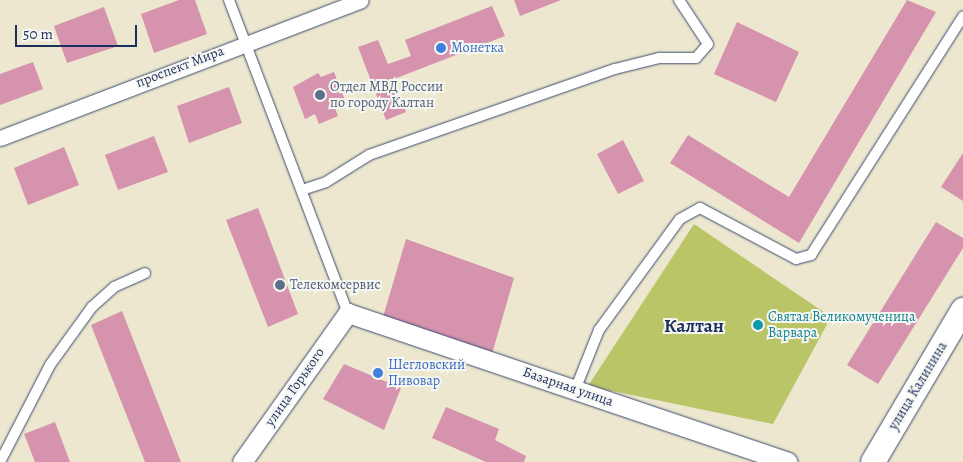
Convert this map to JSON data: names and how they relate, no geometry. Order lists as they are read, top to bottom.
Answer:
{
  "streets": {
    "street": [
      "проспект Мира",
      "улица Калинина",
      "улица Горького",
      "Базарная улица"
    ]
  },
  "crossings": [
    ["улица Горького", "Базарная улица"]
  ],
  "districts": ["Калтан"],
  "places": [
    "Монетка",
    "Отдел МВД России по городу Калтан",
    "Телекомсервис",
    "Святая Великомученица Варвара",
    "Шегловский Пивовар"
  ],
  "scale_bar": "50 m"
}
